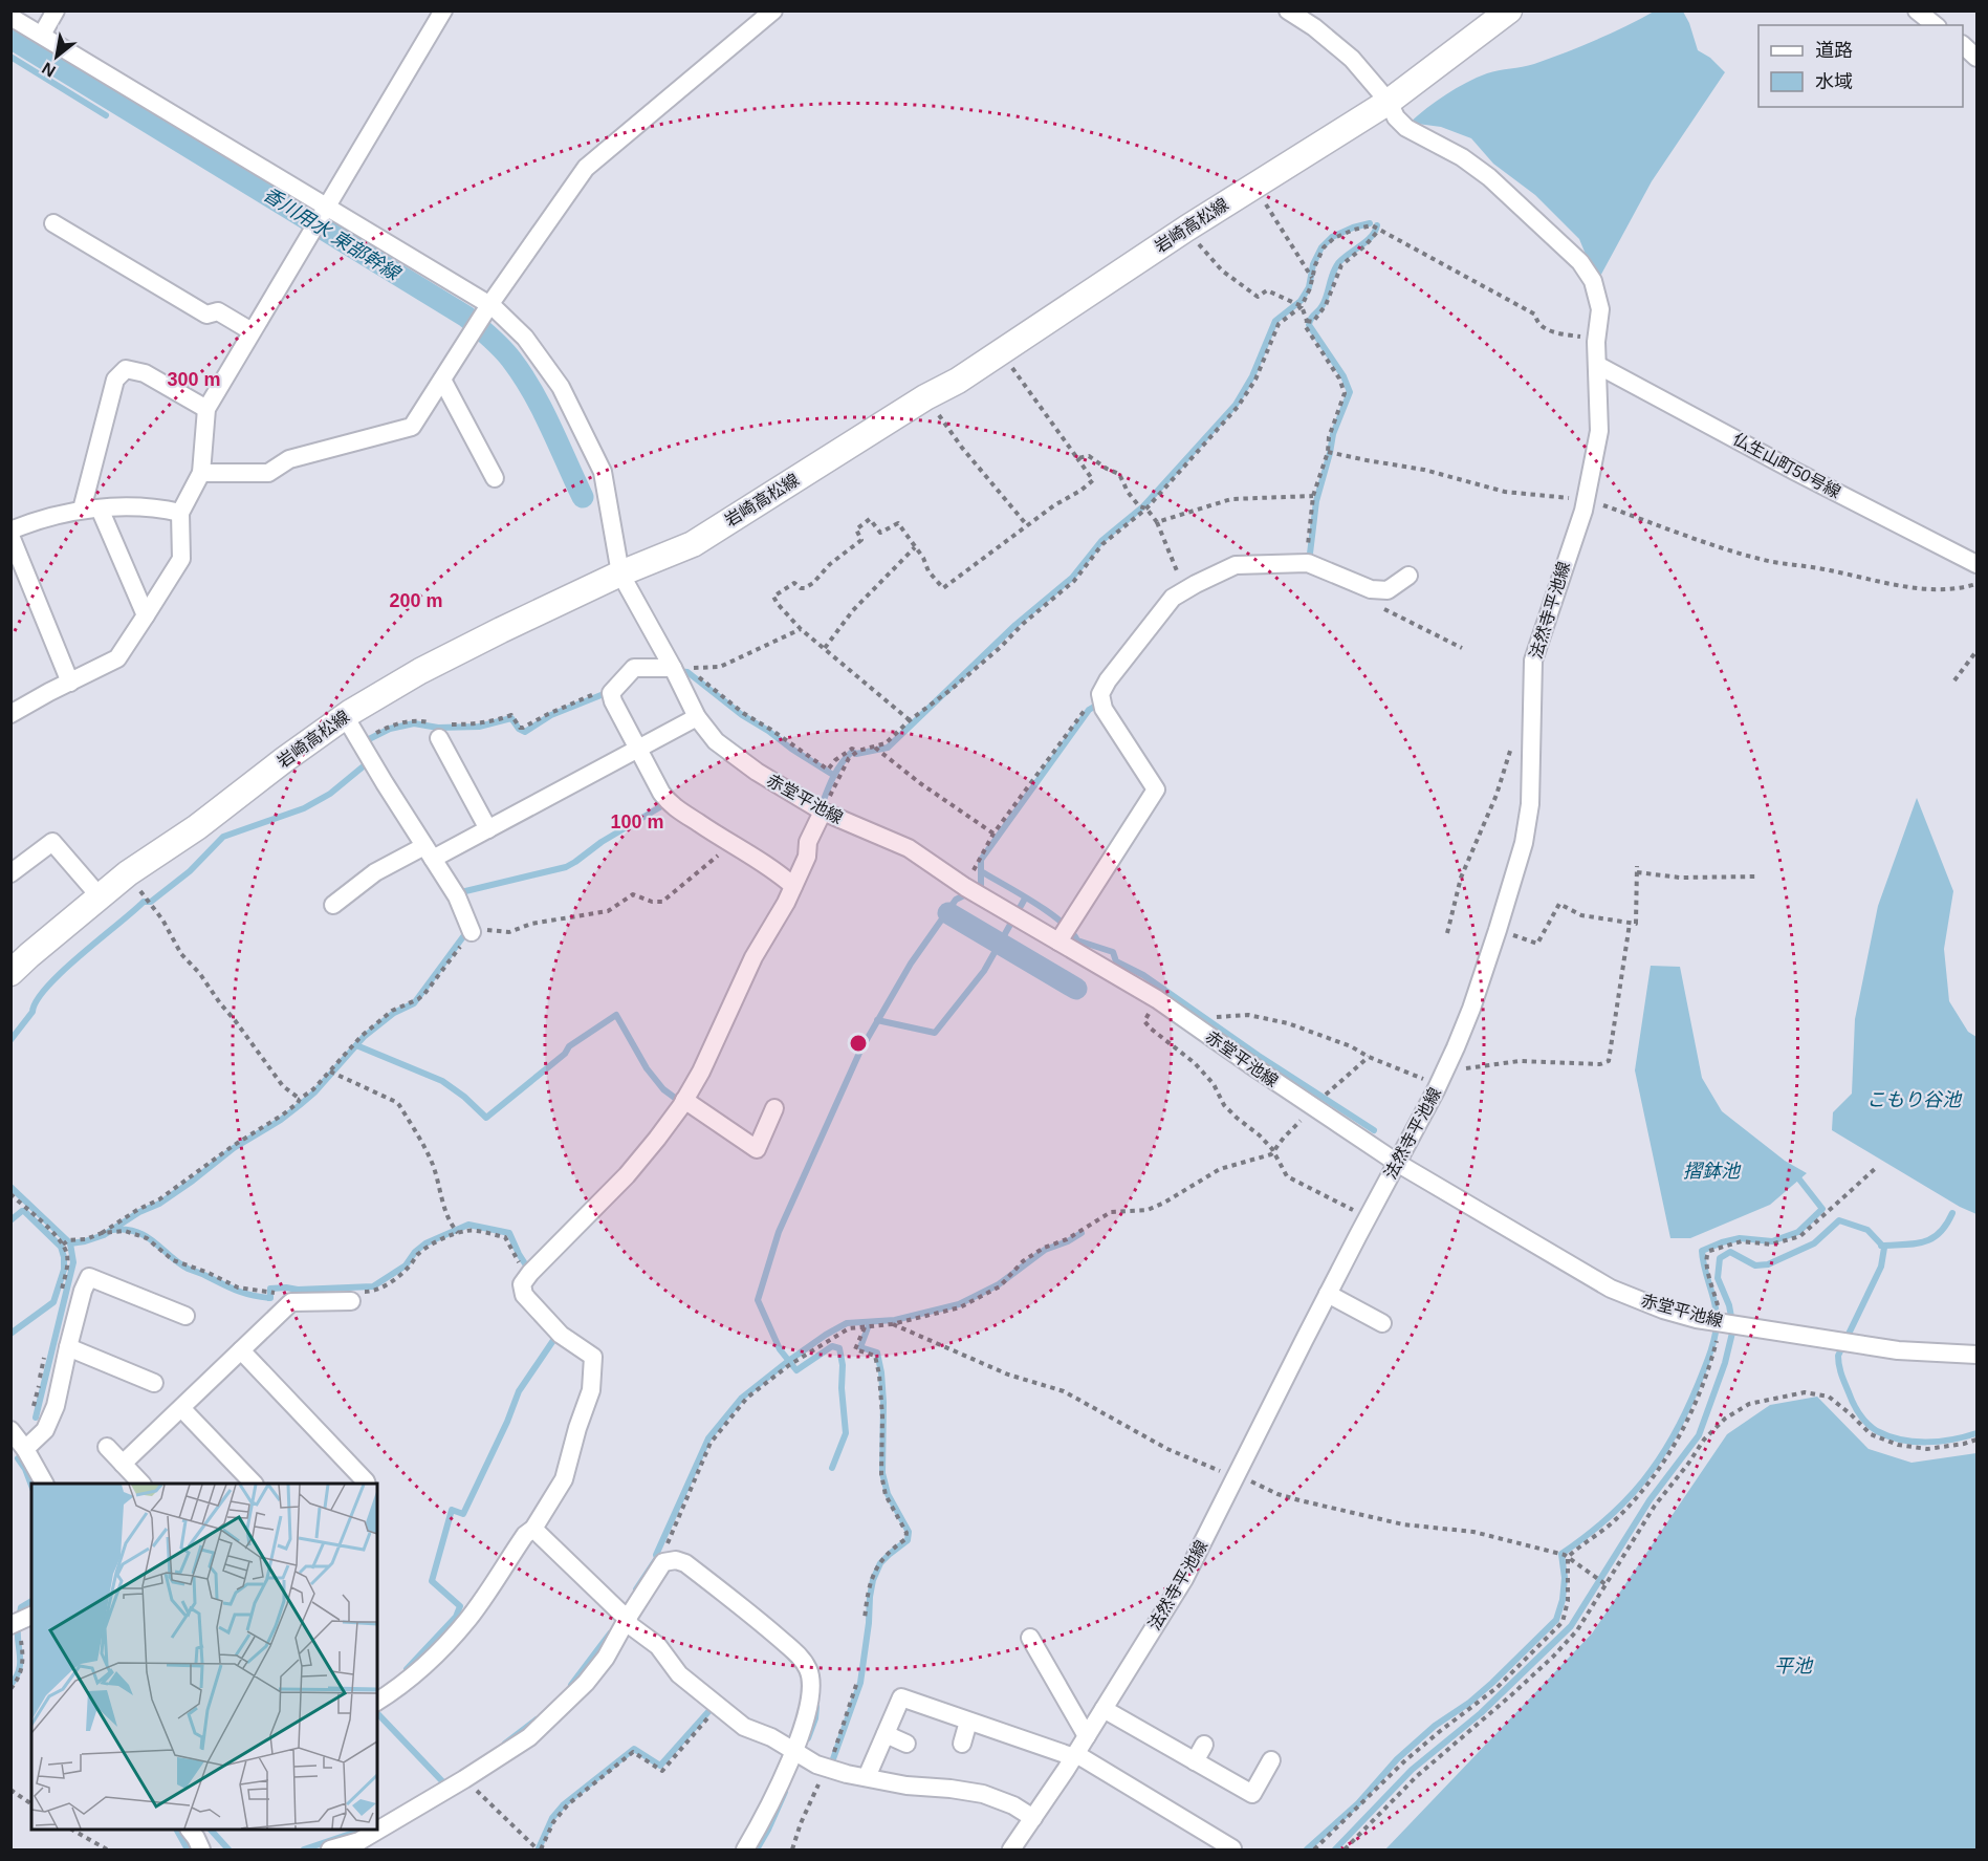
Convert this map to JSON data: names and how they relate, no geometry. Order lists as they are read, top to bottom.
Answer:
{
  "streets": {
    "main road": ["岩崎高松線"],
    "street": ["仏生山町50号線", "法然寺平池線", "赤堂平池線"]
  },
  "crossings": [
    ["岩崎高松線", "法然寺平池線"],
    ["岩崎高松線", "赤堂平池線"],
    ["仏生山町50号線", "法然寺平池線"],
    ["法然寺平池線", "赤堂平池線"]
  ],
  "water": [
    "香川用水 東部幹線",
    "こもり谷池",
    "摺鉢池",
    "平池"
  ],
  "legend": ["道路", "水域"],
  "north": "bottom left",
  "rings": ["300 m", "200 m", "100 m"]
}
